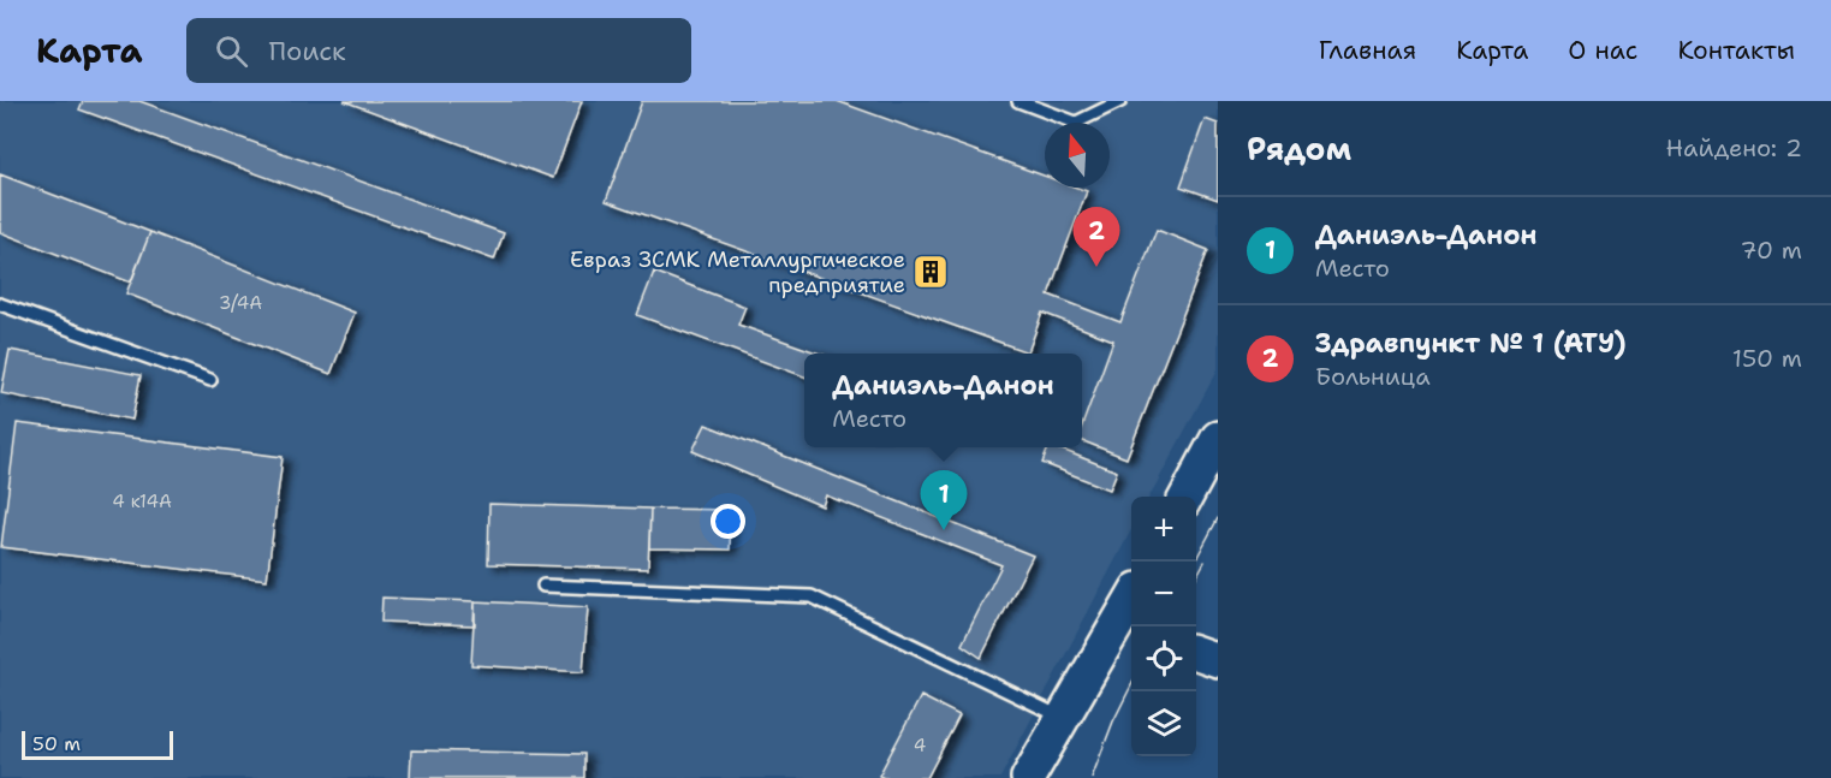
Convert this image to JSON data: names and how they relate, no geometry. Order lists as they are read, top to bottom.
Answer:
{
  "places": {
    "building": ["Евраз ЗСМК Металлургическое предприятие"]
  },
  "house_numbers": ["3/4А", "4 к14А", "4"],
  "scale_bar": "50 m",
  "north": "top",
  "page": {
    "header": "Карта",
    "search": "Поиск",
    "nav": [
      "Главная",
      "Карта",
      "О нас",
      "Контакты"
    ],
    "heading": ["Рядом", "Найдено: 2"],
    "list": [
      {
        "mark": "1",
        "name": "Даниэль-Данон",
        "note": "Место",
        "value": "70 m"
      },
      {
        "mark": "2",
        "name": "Здравпункт № 1 (АТУ)",
        "note": "Больница",
        "value": "150 m"
      }
    ],
    "pins": ["2", "1"],
    "popup": ["Даниэль-Данон", "Место"],
    "map_buttons": ["+", "−"],
    "scale": "50 m"
  }
}
